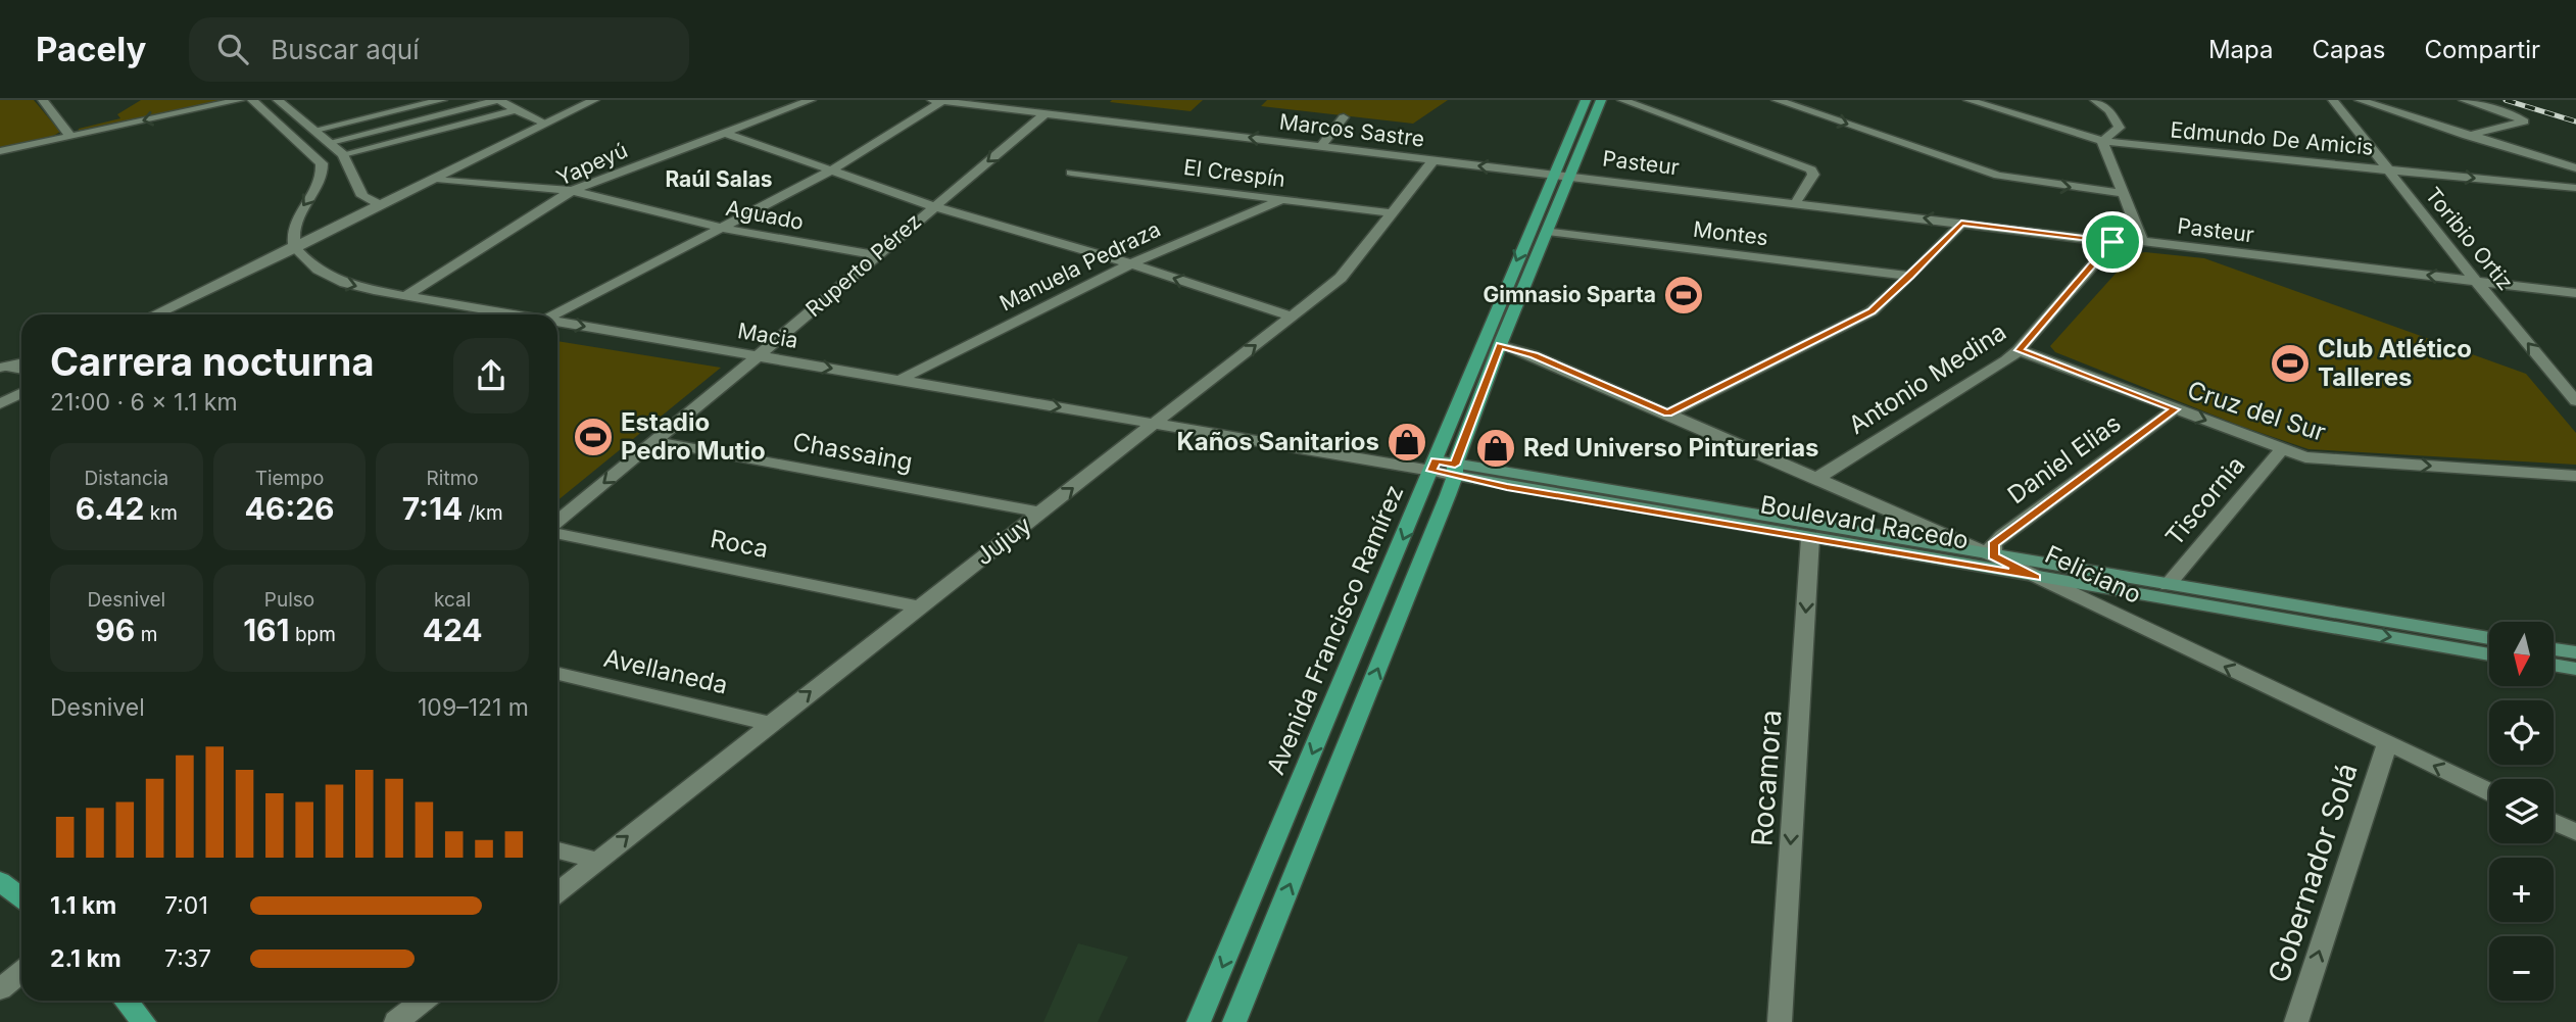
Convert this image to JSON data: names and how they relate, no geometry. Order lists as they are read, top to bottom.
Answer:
{
  "streets": {
    "main road": ["Boulevard Racedo", "Avenida Francisco Ramírez"],
    "street": [
      "Marcos Sastre",
      "Edmundo De Amicis",
      "Pasteur",
      "Yapeyú",
      "El Crespín",
      "Aguado",
      "Montes",
      "Toribio Ortiz",
      "Ruperto Pérez",
      "Manuela Pedraza",
      "Macia",
      "Antonio Medina",
      "Cruz del Sur",
      "Chassaing",
      "Daniel Elias",
      "Tiscornia",
      "Jujuy",
      "Roca",
      "Feliciano",
      "Avellaneda",
      "Rocamora",
      "Gobernador Solá"
    ]
  },
  "crossings": [
    ["Marcos Sastre", "Pasteur"],
    ["Marcos Sastre", "Ruperto Pérez"],
    ["Marcos Sastre", "Jujuy"],
    ["Marcos Sastre", "Avenida Francisco Ramírez"],
    ["Edmundo De Amicis", "Toribio Ortiz"],
    ["Pasteur", "Toribio Ortiz"],
    ["Pasteur", "Antonio Medina"],
    ["Pasteur", "Avenida Francisco Ramírez"],
    ["Yapeyú", "Aguado"],
    ["Yapeyú", "Macia"],
    ["El Crespín", "Manuela Pedraza"],
    ["El Crespín", "Jujuy"],
    ["Aguado", "Ruperto Pérez"],
    ["Montes", "Avenida Francisco Ramírez"],
    ["Ruperto Pérez", "Macia"],
    ["Ruperto Pérez", "Chassaing"],
    ["Manuela Pedraza", "Macia"],
    ["Macia", "Boulevard Racedo"],
    ["Macia", "Jujuy"],
    ["Macia", "Avenida Francisco Ramírez"],
    ["Antonio Medina", "Cruz del Sur"],
    ["Antonio Medina", "Feliciano"],
    ["Cruz del Sur", "Daniel Elias"],
    ["Cruz del Sur", "Tiscornia"],
    ["Chassaing", "Jujuy"],
    ["Daniel Elias", "Boulevard Racedo"],
    ["Daniel Elias", "Feliciano"],
    ["Tiscornia", "Boulevard Racedo"],
    ["Boulevard Racedo", "Feliciano"],
    ["Boulevard Racedo", "Avenida Francisco Ramírez"],
    ["Boulevard Racedo", "Rocamora"],
    ["Jujuy", "Roca"],
    ["Jujuy", "Avellaneda"],
    ["Feliciano", "Avenida Francisco Ramírez"],
    ["Feliciano", "Gobernador Solá"]
  ],
  "one_way": [
    "Toribio Ortiz",
    "Ruperto Pérez",
    "Macia",
    "Cruz del Sur",
    "Jujuy",
    "Feliciano",
    "Rocamora",
    "Gobernador Solá"
  ],
  "districts": ["Raúl Salas"],
  "places": {
    "sports": ["Gimnasio Sparta", "Club Atlético Talleres", "Estadio Pedro Mutio"],
    "shop": ["Kaños Sanitarios", "Red Universo Pinturerias"]
  },
  "north": "bottom",
  "page": {
    "header": "Pacely",
    "search": "Buscar aquí",
    "nav": ["Mapa", "Capas", "Compartir"],
    "heading": ["Carrera nocturna", "21:00 · 6 × 1.1 km"],
    "stats": [
      ["Distancia", "6.42 km"],
      ["Tiempo", "46:26"],
      ["Ritmo", "7:14 /km"],
      ["Desnivel", "96 m"],
      ["Pulso", "161 bpm"],
      ["kcal", "424"]
    ],
    "map_buttons": ["+", "−"],
    "chart": ["Desnivel", "109–121 m"],
    "list": [
      {
        "name": "1.1 km",
        "note": "7:01"
      },
      {
        "name": "2.1 km",
        "note": "7:37"
      }
    ]
  }
}
